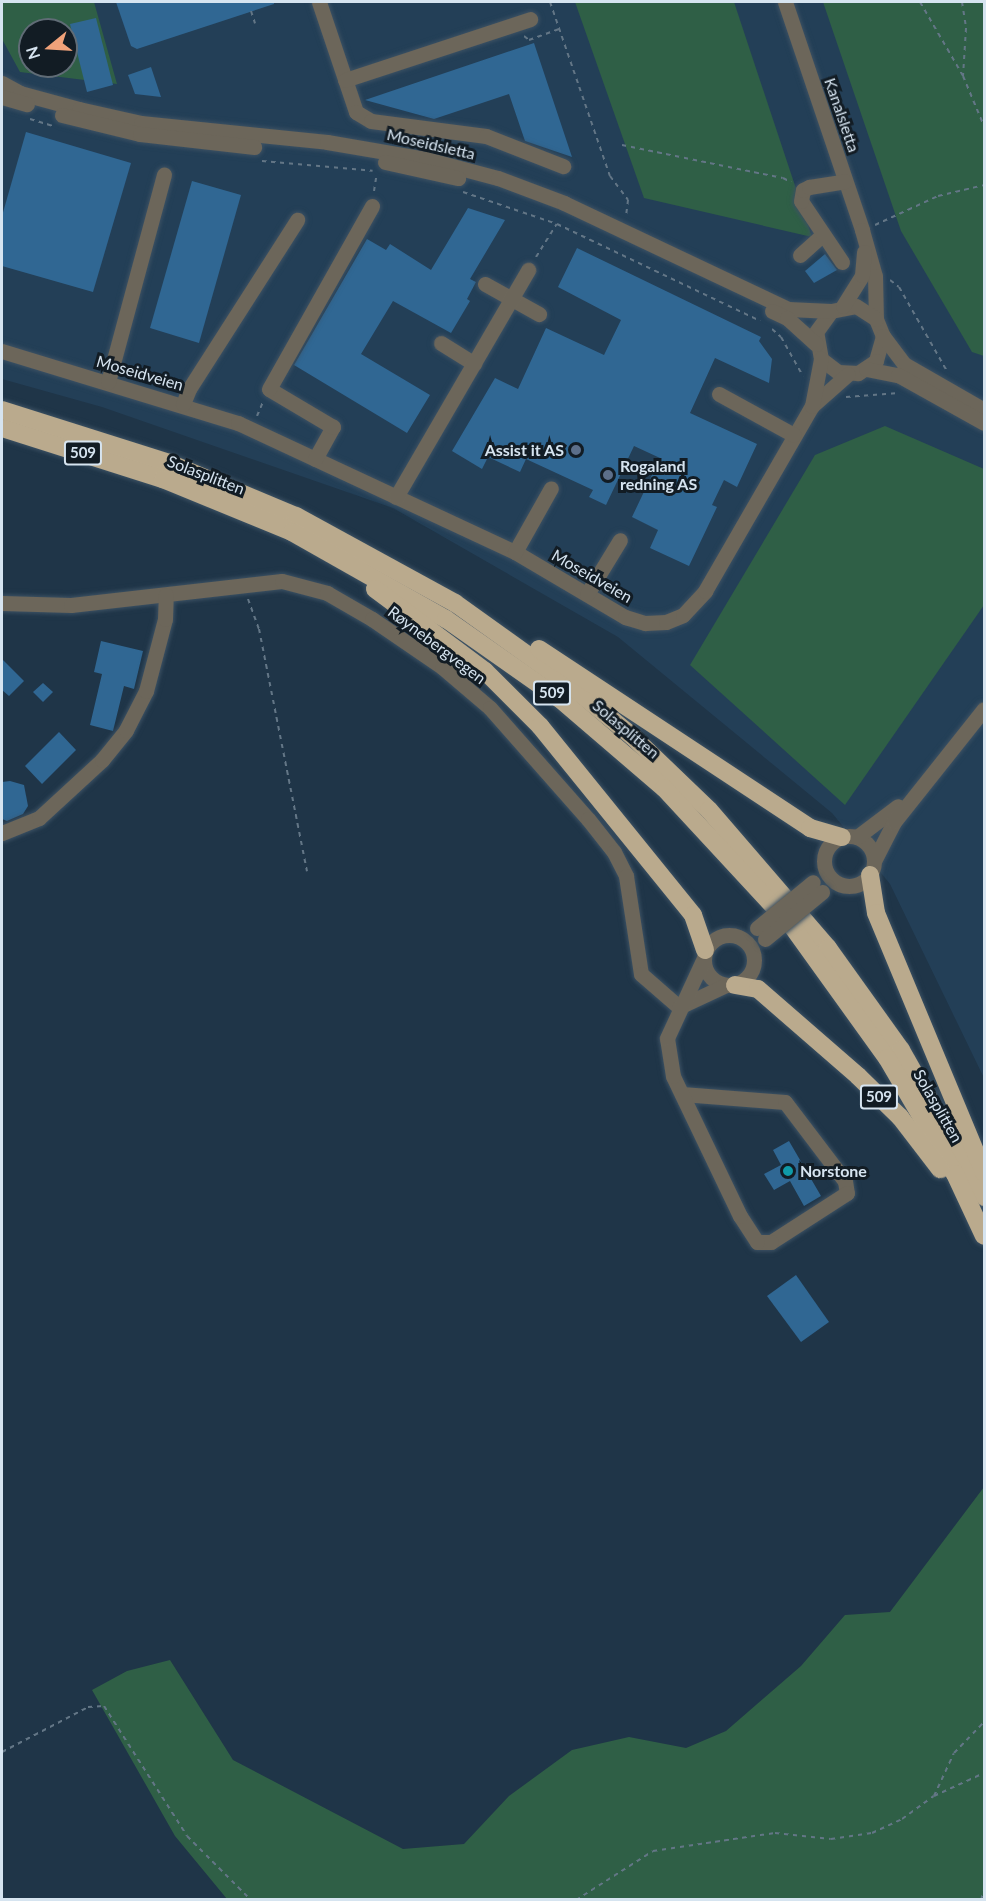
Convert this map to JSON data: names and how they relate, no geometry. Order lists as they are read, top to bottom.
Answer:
{
  "streets": {
    "highway": ["509", "Solasplitten"],
    "street": [
      "Kanalsletta",
      "Moseidsletta",
      "Moseidveien",
      "Røynebergvegen"
    ]
  },
  "crossings": [
    ["Kanalsletta", "Moseidsletta"],
    ["509", "Solasplitten"]
  ],
  "places": ["Assist it AS", "Rogaland redning AS", "Norstone"],
  "north": "left"
}
